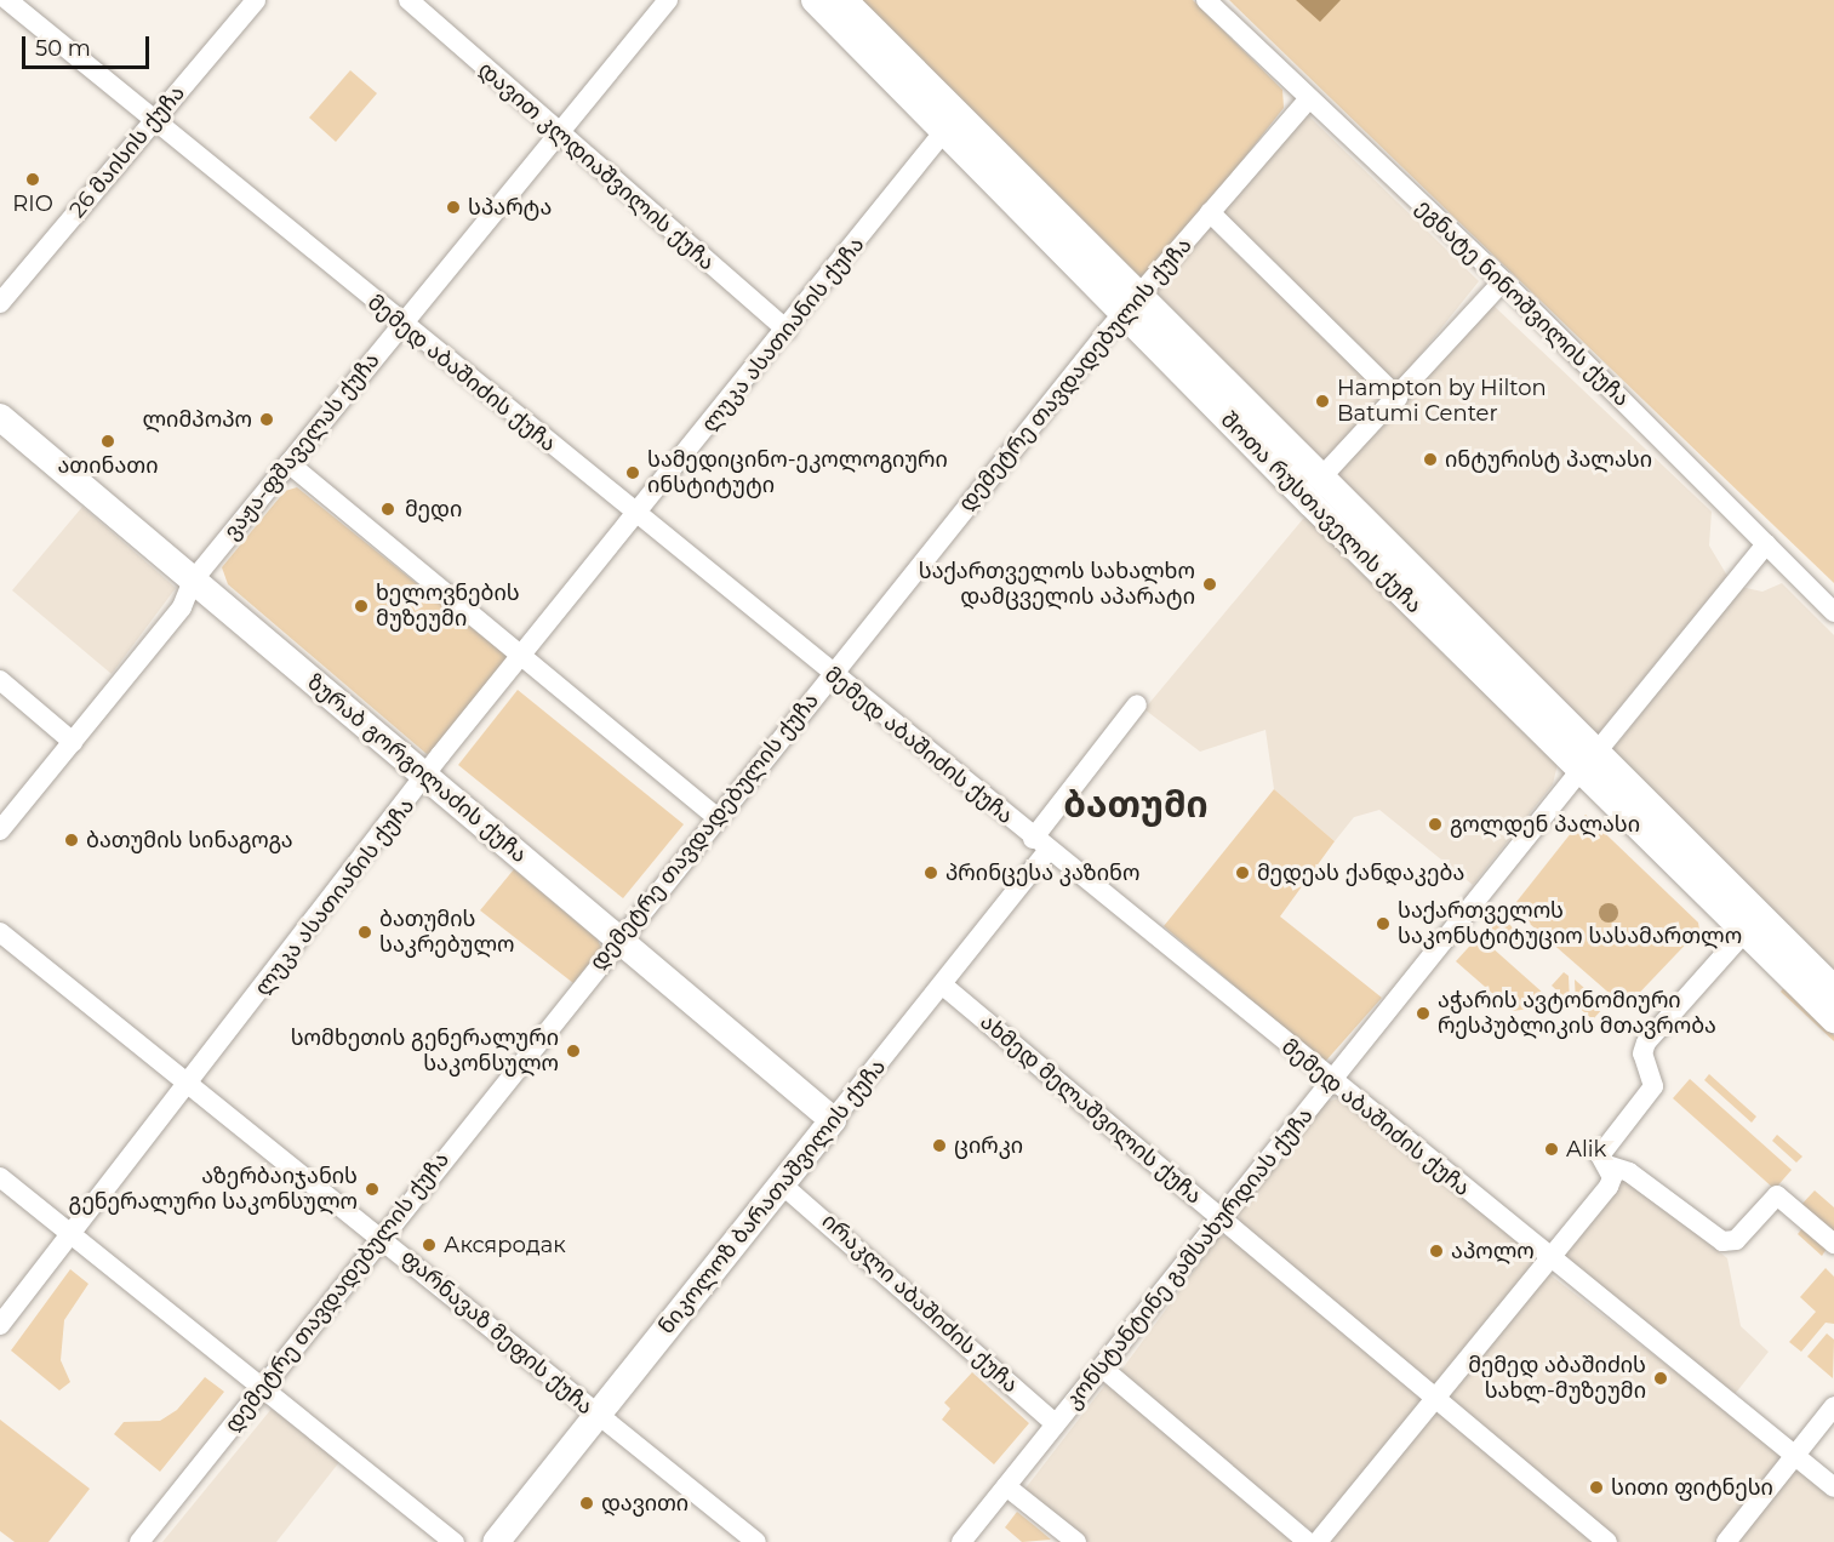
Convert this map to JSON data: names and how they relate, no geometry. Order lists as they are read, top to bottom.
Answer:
{
  "streets": {
    "main road": ["შოთა რუსთაველის ქუჩა", "ზურაბ გორგილაძის ქუჩა", "ნიკოლოზ ბარათაშვილის ქუჩა"],
    "street": [
      "26 მაისის ქუჩა",
      "დავით კლდიაშვილის ქუჩა",
      "ეგნატე ნინოშვილის ქუჩა",
      "ლუკა ასათიანის ქუჩა",
      "მემედ აბაშიძის ქუჩა",
      "დემეტრე თავდადებულის ქუჩა",
      "ვაჟა-ფშაველას ქუჩა",
      "ახმედ მელაშვილის ქუჩა",
      "კონსტანტინე გამსახურდიას ქუჩა",
      "ირაკლი აბაშიძის ქუჩა",
      "ფარნავაზ მეფის ქუჩა"
    ]
  },
  "crossings": [
    ["26 მაისის ქუჩა", "მემედ აბაშიძის ქუჩა"],
    ["დავით კლდიაშვილის ქუჩა", "ლუკა ასათიანის ქუჩა"],
    ["დავით კლდიაშვილის ქუჩა", "ვაჟა-ფშაველას ქუჩა"],
    ["ეგნატე ნინოშვილის ქუჩა", "დემეტრე თავდადებულის ქუჩა"],
    ["ეგნატე ნინოშვილის ქუჩა", "კონსტანტინე გამსახურდიას ქუჩა"],
    ["ლუკა ასათიანის ქუჩა", "მემედ აბაშიძის ქუჩა"],
    ["ლუკა ასათიანის ქუჩა", "შოთა რუსთაველის ქუჩა"],
    ["ლუკა ასათიანის ქუჩა", "ზურაბ გორგილაძის ქუჩა"],
    ["ლუკა ასათიანის ქუჩა", "ფარნავაზ მეფის ქუჩა"],
    ["მემედ აბაშიძის ქუჩა", "დემეტრე თავდადებულის ქუჩა"],
    ["მემედ აბაშიძის ქუჩა", "ვაჟა-ფშაველას ქუჩა"],
    ["მემედ აბაშიძის ქუჩა", "ნიკოლოზ ბარათაშვილის ქუჩა"],
    ["მემედ აბაშიძის ქუჩა", "კონსტანტინე გამსახურდიას ქუჩა"],
    ["დემეტრე თავდადებულის ქუჩა", "შოთა რუსთაველის ქუჩა"],
    ["დემეტრე თავდადებულის ქუჩა", "ზურაბ გორგილაძის ქუჩა"],
    ["დემეტრე თავდადებულის ქუჩა", "ფარნავაზ მეფის ქუჩა"],
    ["ვაჟა-ფშაველას ქუჩა", "ზურაბ გორგილაძის ქუჩა"],
    ["შოთა რუსთაველის ქუჩა", "კონსტანტინე გამსახურდიას ქუჩა"],
    ["ზურაბ გორგილაძის ქუჩა", "ნიკოლოზ ბარათაშვილის ქუჩა"],
    ["ახმედ მელაშვილის ქუჩა", "ნიკოლოზ ბარათაშვილის ქუჩა"],
    ["ახმედ მელაშვილის ქუჩა", "კონსტანტინე გამსახურდიას ქუჩა"],
    ["ნიკოლოზ ბარათაშვილის ქუჩა", "ირაკლი აბაშიძის ქუჩა"],
    ["ნიკოლოზ ბარათაშვილის ქუჩა", "ფარნავაზ მეფის ქუჩა"],
    ["კონსტანტინე გამსახურდიას ქუჩა", "ირაკლი აბაშიძის ქუჩა"]
  ],
  "districts": ["ბათუმი"],
  "places": [
    "RIO",
    "სპარტა",
    "Hampton by Hilton Batumi Center",
    "ლიმპოპო",
    "ათინათი",
    "ინტურისტ პალასი",
    "სამედიცინო-ეკოლოგიური ინსტიტუტი",
    "მედი",
    "საქართველოს სახალხო დამცველის აპარატი",
    "ხელოვნების მუზეუმი",
    "გოლდენ პალასი",
    "ბათუმის სინაგოგა",
    "პრინცესა კაზინო",
    "მედეას ქანდაკება",
    "საქართველოს საკონსტიტუციო სასამართლო",
    "ბათუმის საკრებულო",
    "აჭარის ავტონომიური რესპუბლიკის მთავრობა",
    "სომხეთის გენერალური საკონსულო",
    "ცირკი",
    "Alik",
    "აზერბაიჯანის გენერალური საკონსულო",
    "Аксяродак",
    "აპოლო",
    "მემედ აბაშიძის სახლ-მუზეუმი",
    "სითი ფიტნესი",
    "დავითი"
  ],
  "scale_bar": "50 m"
}
